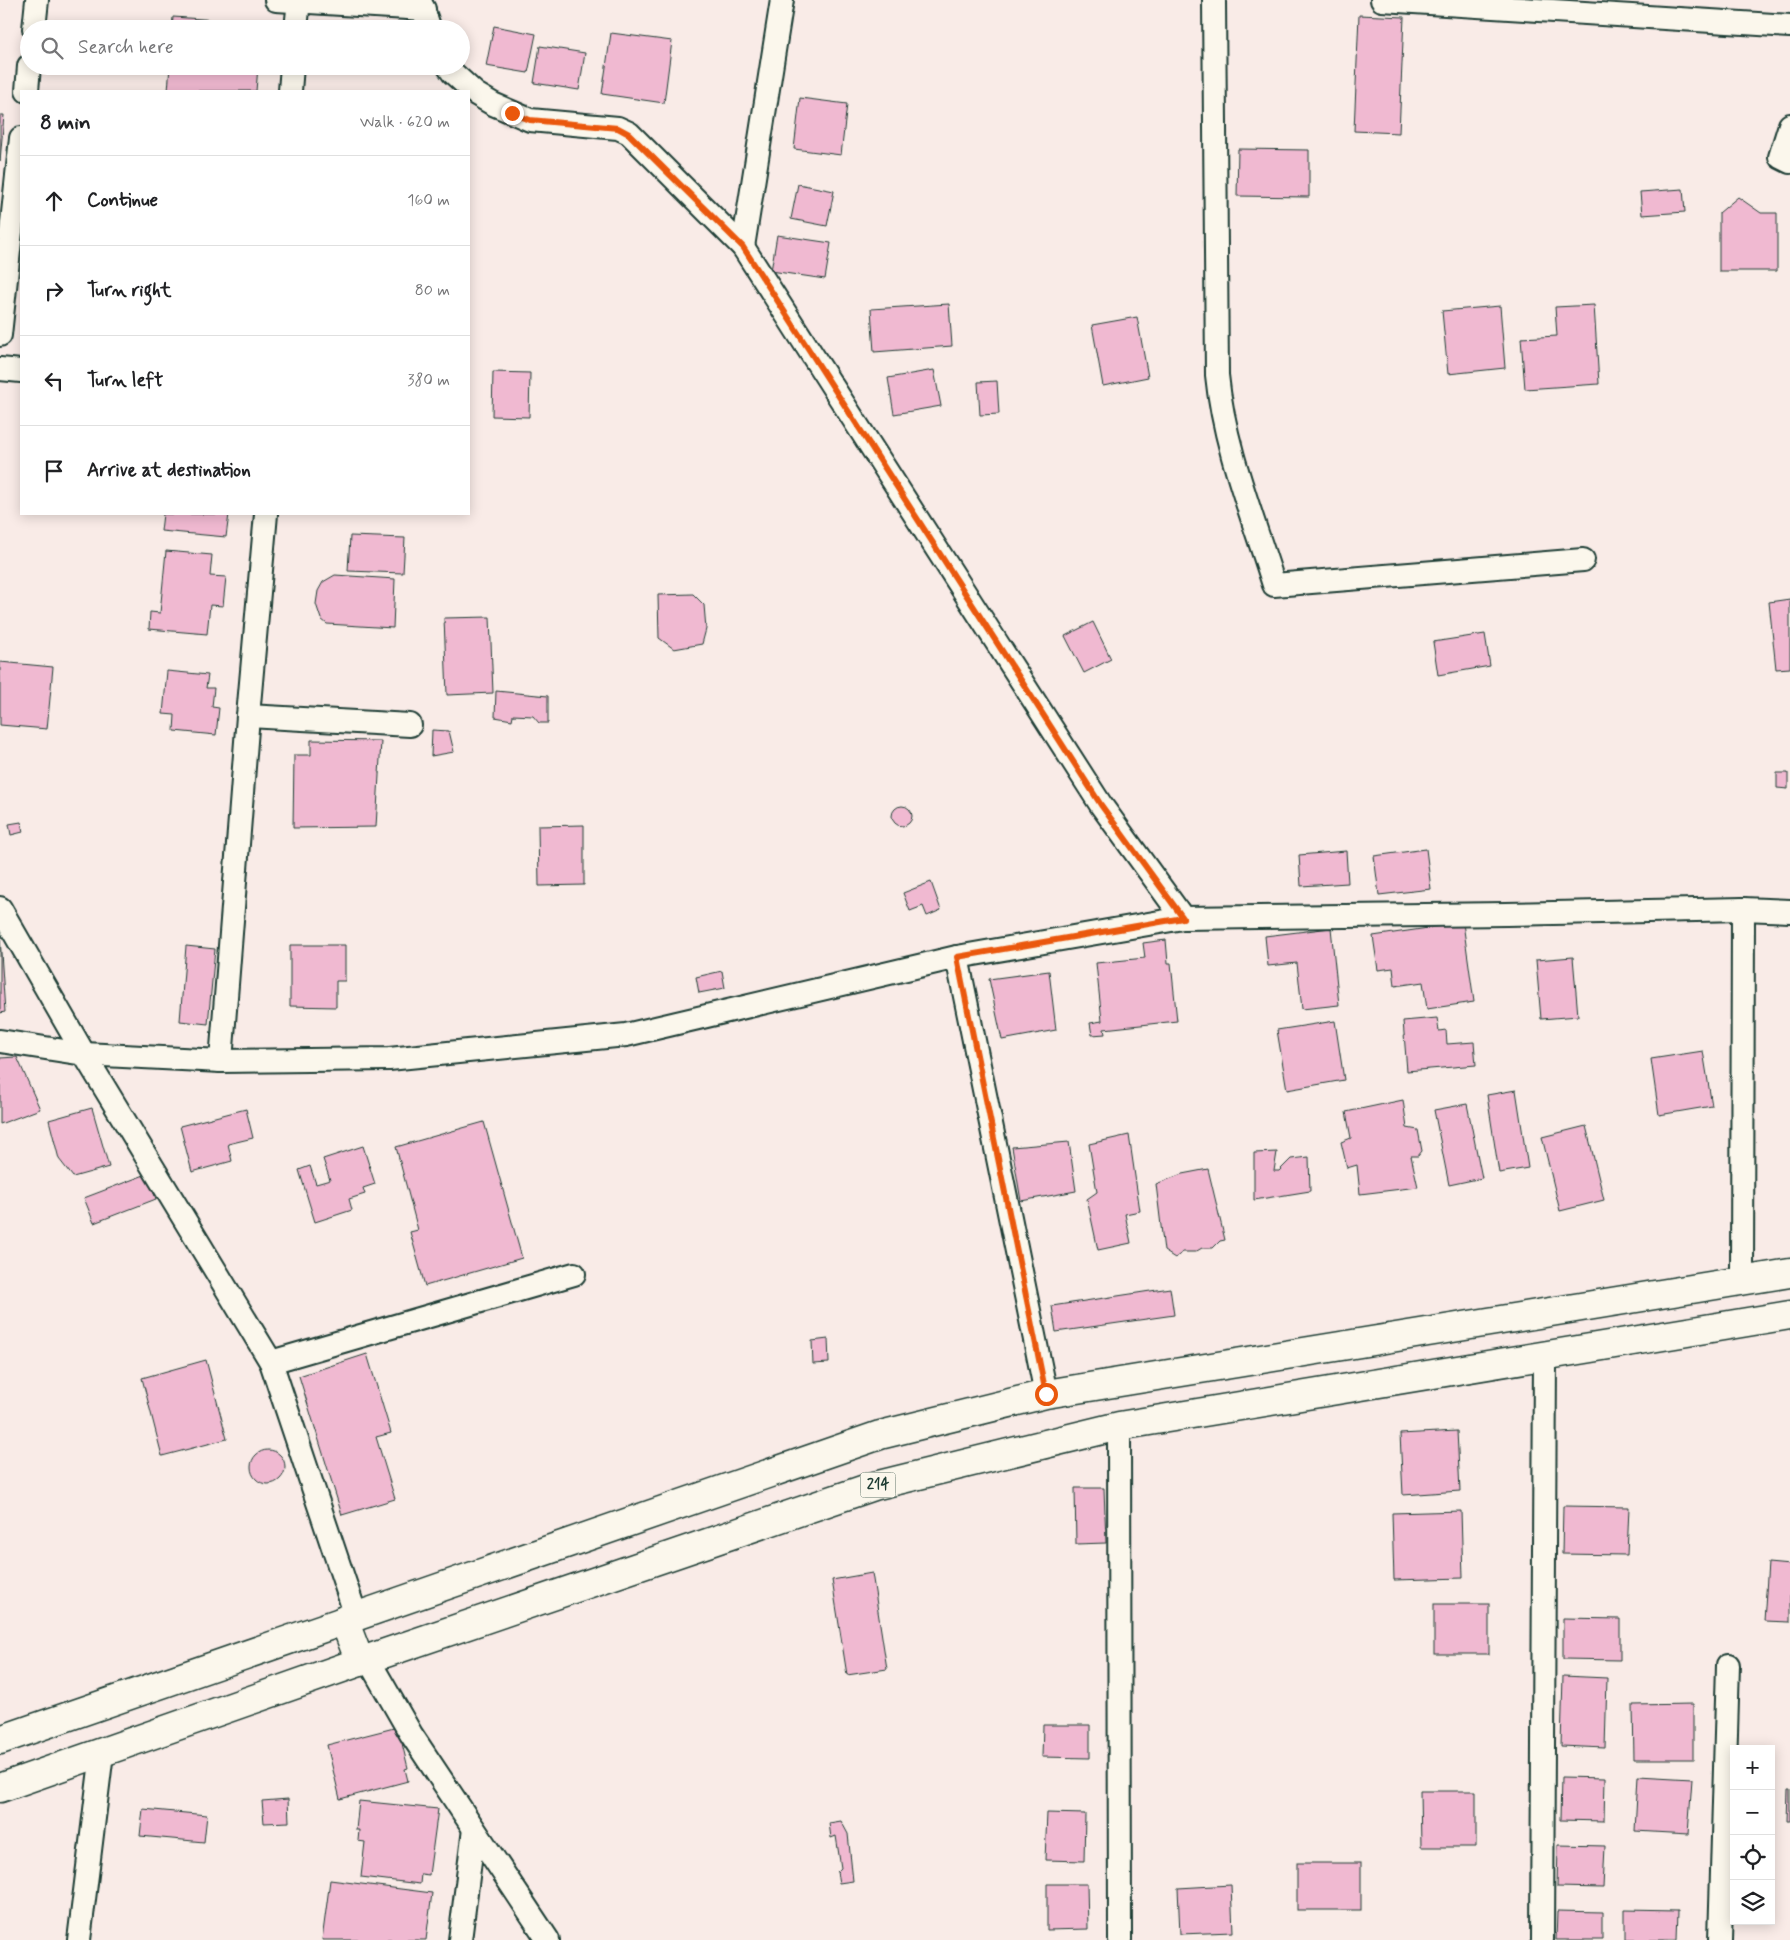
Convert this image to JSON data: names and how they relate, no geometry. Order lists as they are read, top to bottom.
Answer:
{
  "streets": {
    "main road": ["214"]
  },
  "page": {
    "search": "Search here",
    "heading": ["8 min", "Walk · 620 m"],
    "list": [
      ["Continue", "160 m"],
      ["Turn right", "80 m"],
      ["Turn left", "380 m"],
      "Arrive at destination"
    ],
    "map_buttons": ["+", "−"]
  }
}
